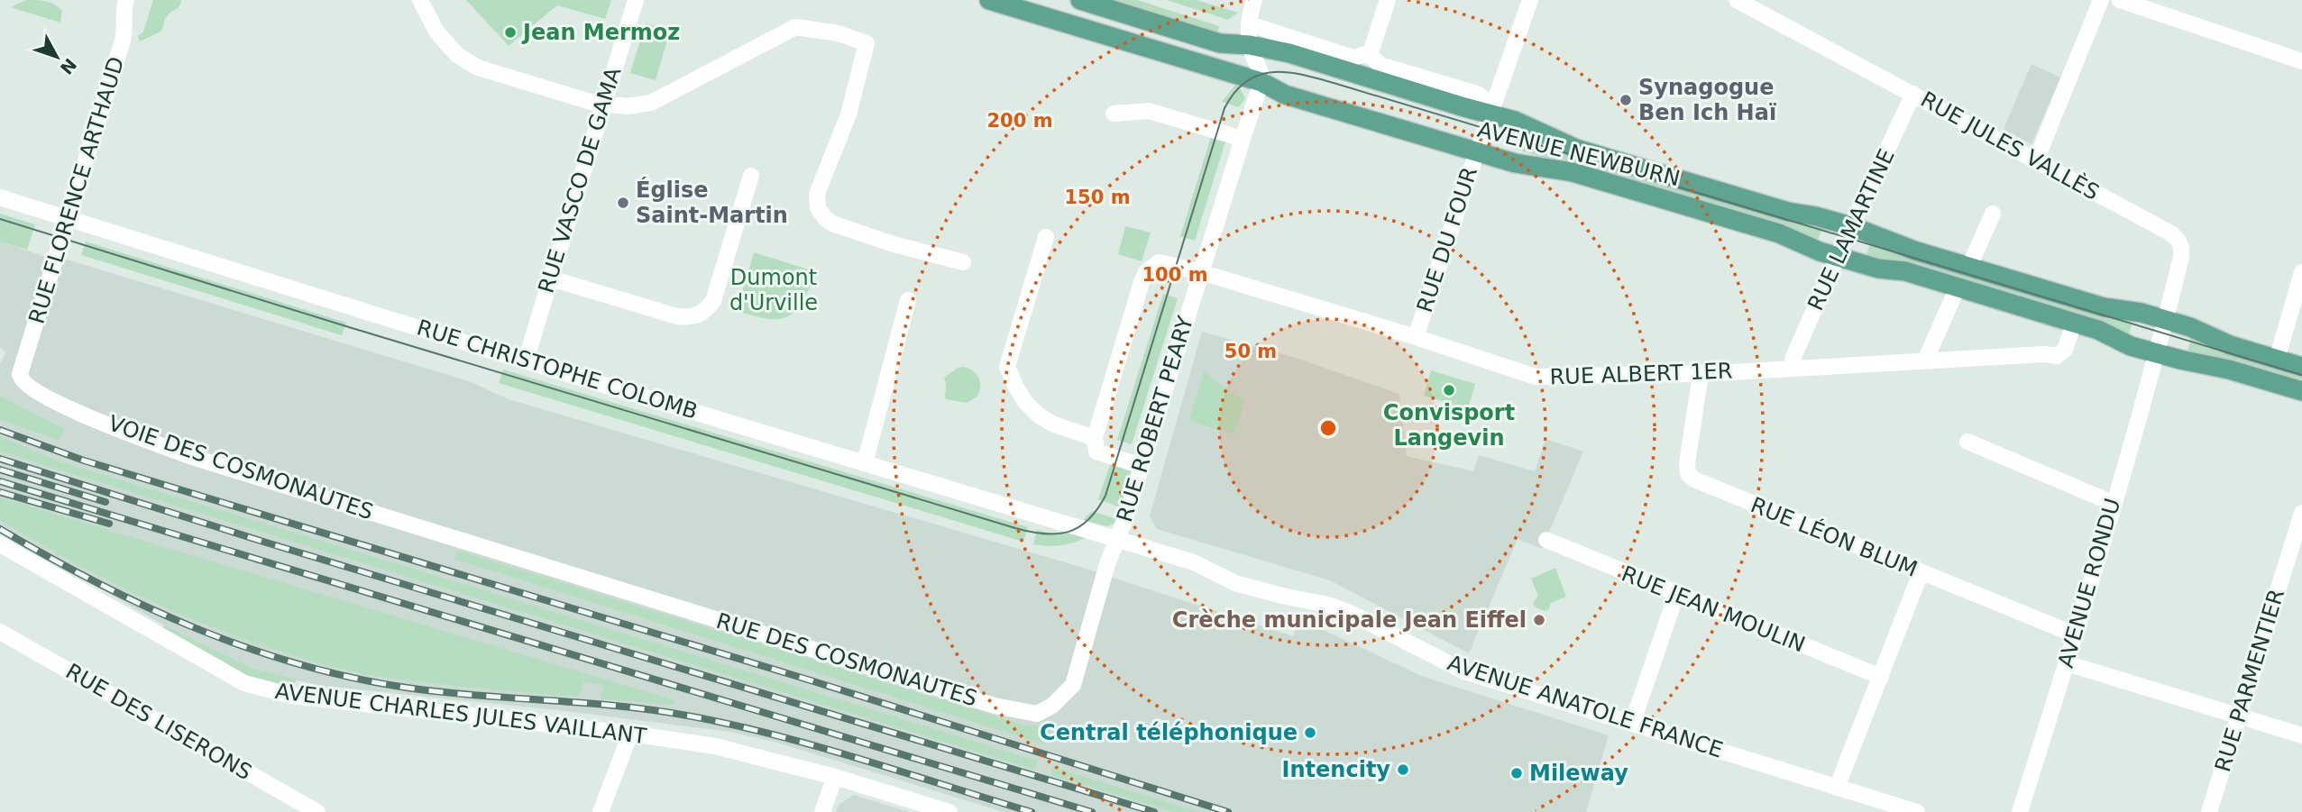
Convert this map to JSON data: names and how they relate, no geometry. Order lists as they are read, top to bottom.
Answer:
{
  "streets": {
    "main road": ["AVENUE NEWBURN"],
    "street": [
      "RUE JULES VALLÈS",
      "RUE VASCO DE GAMA",
      "RUE FLORENCE ARTHAUD",
      "RUE LAMARTINE",
      "RUE DU FOUR",
      "RUE CHRISTOPHE COLOMB",
      "RUE ALBERT 1ER",
      "RUE ROBERT PEARY",
      "VOIE DES COSMONAUTES",
      "RUE LÉON BLUM",
      "AVENUE RONDU",
      "RUE JEAN MOULIN",
      "RUE DES COSMONAUTES",
      "RUE PARMENTIER",
      "AVENUE ANATOLE FRANCE",
      "AVENUE CHARLES JULES VAILLANT",
      "RUE DES LISERONS"
    ]
  },
  "crossings": [
    ["RUE JULES VALLÈS", "AVENUE NEWBURN"],
    ["RUE JULES VALLÈS", "RUE LAMARTINE"],
    ["RUE JULES VALLÈS", "AVENUE RONDU"],
    ["AVENUE NEWBURN", "RUE LAMARTINE"],
    ["AVENUE NEWBURN", "RUE DU FOUR"],
    ["AVENUE NEWBURN", "RUE ALBERT 1ER"],
    ["AVENUE NEWBURN", "RUE ROBERT PEARY"],
    ["AVENUE NEWBURN", "AVENUE RONDU"],
    ["RUE VASCO DE GAMA", "RUE CHRISTOPHE COLOMB"],
    ["RUE FLORENCE ARTHAUD", "RUE CHRISTOPHE COLOMB"],
    ["RUE FLORENCE ARTHAUD", "VOIE DES COSMONAUTES"],
    ["RUE LAMARTINE", "RUE ALBERT 1ER"],
    ["RUE DU FOUR", "RUE ALBERT 1ER"],
    ["RUE CHRISTOPHE COLOMB", "RUE ROBERT PEARY"],
    ["RUE CHRISTOPHE COLOMB", "RUE DES COSMONAUTES"],
    ["RUE CHRISTOPHE COLOMB", "AVENUE ANATOLE FRANCE"],
    ["RUE ALBERT 1ER", "RUE ROBERT PEARY"],
    ["RUE ALBERT 1ER", "RUE LÉON BLUM"],
    ["RUE ROBERT PEARY", "RUE DES COSMONAUTES"],
    ["RUE ROBERT PEARY", "AVENUE ANATOLE FRANCE"],
    ["VOIE DES COSMONAUTES", "RUE DES COSMONAUTES"],
    ["RUE LÉON BLUM", "AVENUE RONDU"],
    ["RUE DES COSMONAUTES", "AVENUE ANATOLE FRANCE"]
  ],
  "parks": ["Dumont d'Urville"],
  "places": [
    "Jean Mermoz",
    "Synagogue Ben Ich Haï",
    "Église Saint-Martin",
    "Convisport Langevin",
    "Crèche municipale Jean Eiffel",
    "Central téléphonique",
    "Intencity",
    "Mileway"
  ],
  "north": "bottom right",
  "rings": [
    "200 m",
    "150 m",
    "100 m",
    "50 m"
  ]
}
